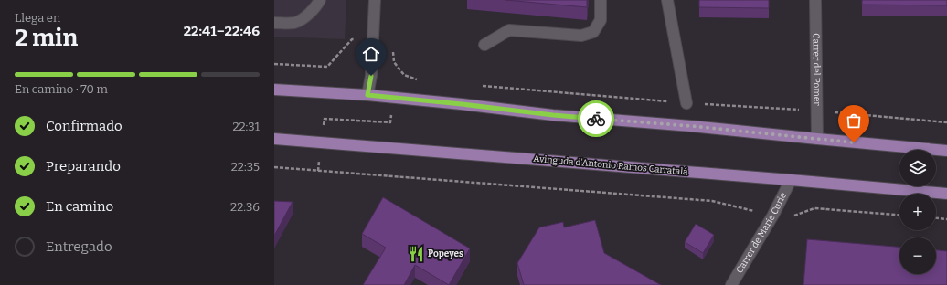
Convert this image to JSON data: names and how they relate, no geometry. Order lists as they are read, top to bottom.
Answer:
{
  "streets": {
    "main road": ["Avinguda d'Antonio Ramos Carratalá"],
    "street": ["Carrer del Pomer", "Carrer de Marie Curie"]
  },
  "crossings": [
    ["Avinguda d'Antonio Ramos Carratalá", "Carrer de Marie Curie"]
  ],
  "places": {
    "restaurant": ["Popeyes"]
  },
  "page": {
    "heading": ["2 min", "Llega en", "22:41–22:46"],
    "bar": "En camino · 70 m",
    "list": [
      ["Confirmado", "22:31"],
      ["Preparando", "22:35"],
      ["En camino", "22:36"],
      "Entregado"
    ],
    "map_buttons": ["+", "−"]
  }
}
